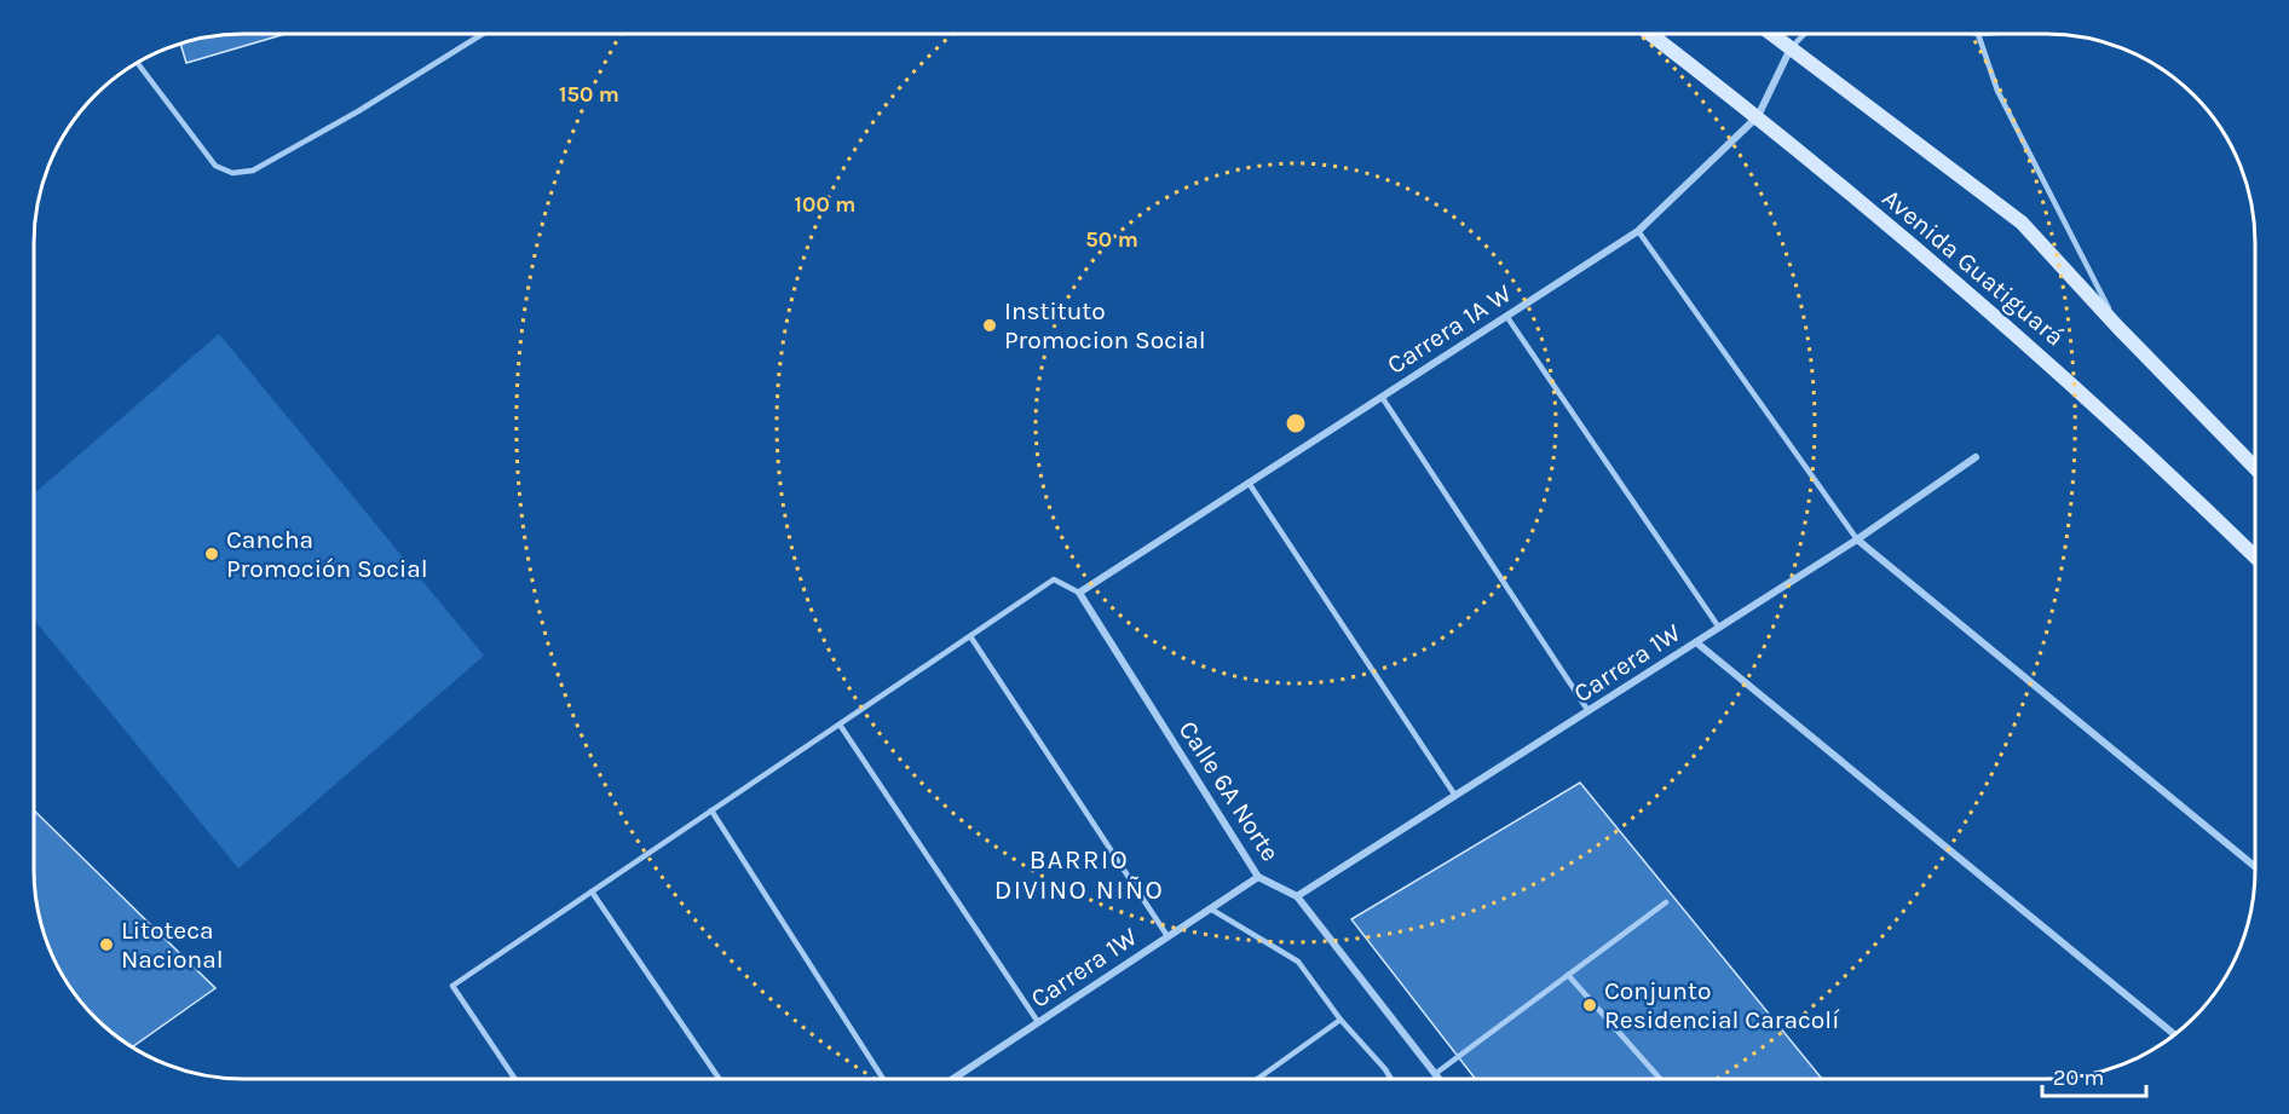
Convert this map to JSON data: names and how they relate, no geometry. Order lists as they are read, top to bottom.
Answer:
{
  "streets": {
    "street": [
      "Avenida Guatiguará",
      "Carrera 1A W",
      "Carrera 1W",
      "Calle 6A Norte"
    ]
  },
  "crossings": [
    ["Avenida Guatiguará", "Carrera 1A W"],
    ["Carrera 1A W", "Calle 6A Norte"],
    ["Carrera 1W", "Calle 6A Norte"]
  ],
  "districts": ["BARRIO DIVINO NIÑO"],
  "places": [
    "Instituto Promocion Social",
    "Cancha Promoción Social",
    "Litoteca Nacional",
    "Conjunto Residencial Caracolí"
  ],
  "scale_bar": "20 m",
  "rings": ["150 m", "100 m", "50 m"]
}
